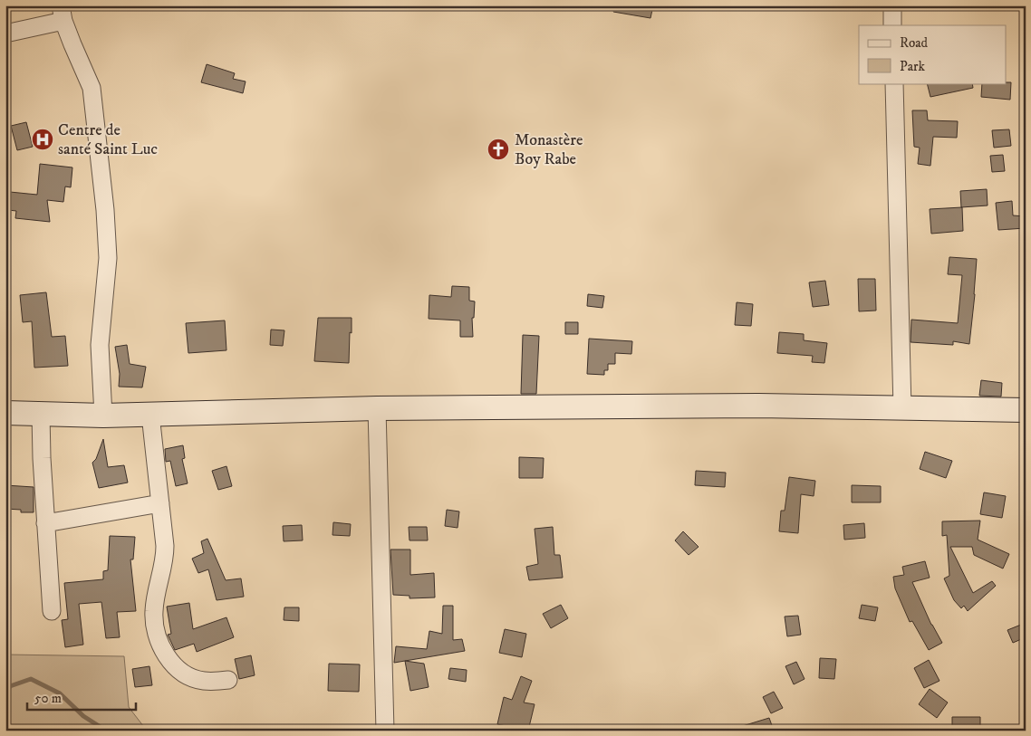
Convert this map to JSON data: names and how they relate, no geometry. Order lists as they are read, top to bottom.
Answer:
{
  "places": {
    "hospital": ["Centre de santé Saint Luc"],
    "church": ["Monastère Boy Rabe"]
  },
  "legend": ["Road", "Park"],
  "scale_bar": "50 m"
}
